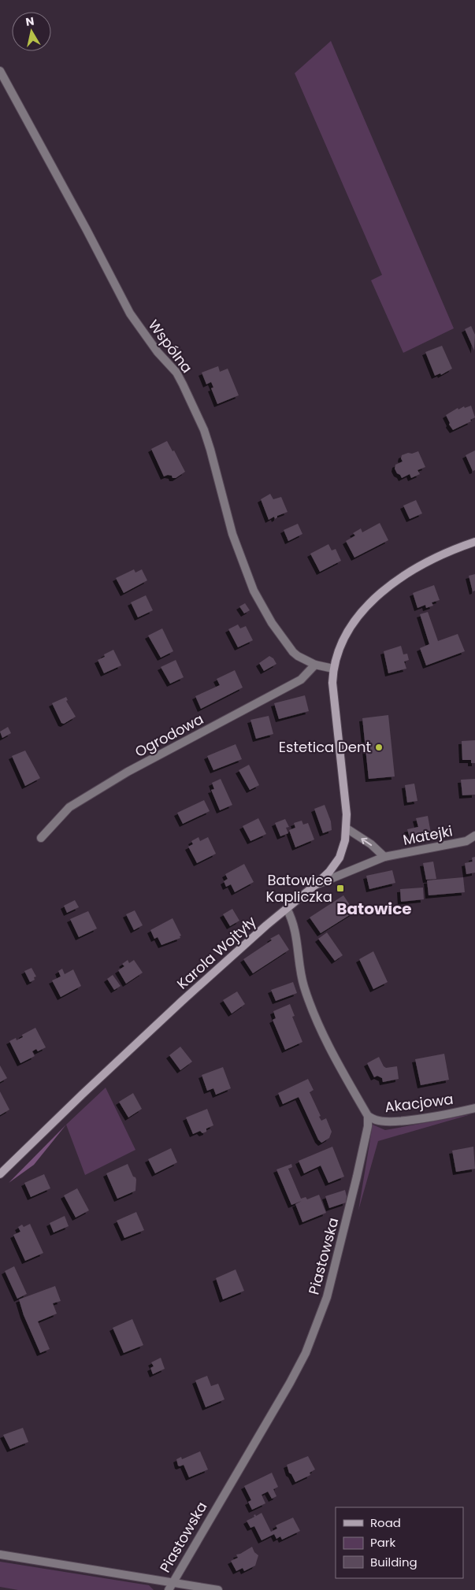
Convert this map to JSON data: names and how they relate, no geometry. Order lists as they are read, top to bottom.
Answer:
{
  "streets": {
    "street": [
      "Wspólna",
      "Ogrodowa",
      "Matejki",
      "Karola Wojtyły",
      "Akacjowa",
      "Piastowska"
    ]
  },
  "crossings": [
    ["Wspólna", "Ogrodowa"],
    ["Wspólna", "Karola Wojtyły"],
    ["Matejki", "Karola Wojtyły"],
    ["Akacjowa", "Piastowska"]
  ],
  "districts": ["Batowice"],
  "places": {
    "other": ["Estetica Dent"],
    "transit": ["Batowice Kapliczka"]
  },
  "legend": ["Road", "Park", "Building"],
  "north": "top"
}
